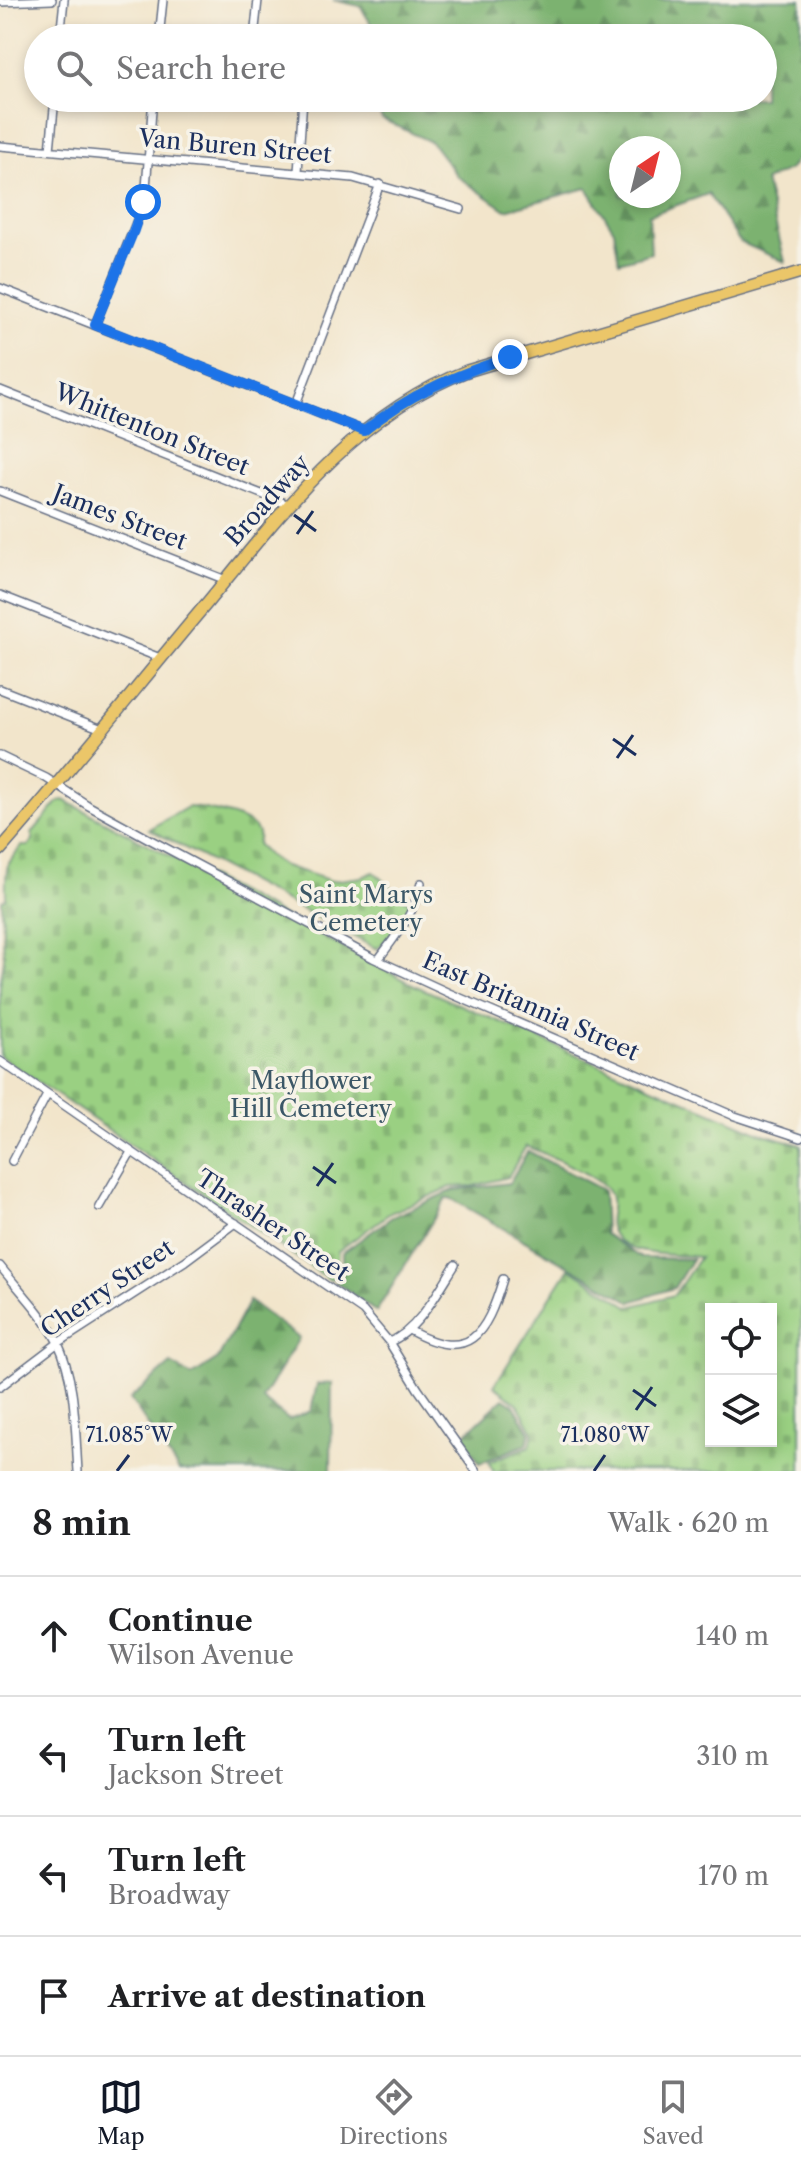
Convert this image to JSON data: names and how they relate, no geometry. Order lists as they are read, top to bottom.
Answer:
{
  "streets": {
    "main road": ["Broadway"],
    "street": [
      "Van Buren Street",
      "Whittenton Street",
      "James Street",
      "East Britannia Street",
      "Thrasher Street",
      "Cherry Street"
    ]
  },
  "crossings": [
    ["Whittenton Street", "Broadway"],
    ["Broadway", "James Street"],
    ["Broadway", "East Britannia Street"],
    ["Thrasher Street", "Cherry Street"]
  ],
  "parks": ["Saint Marys Cemetery", "Mayflower Hill Cemetery"],
  "north": "top right",
  "page": {
    "search": "Search here",
    "heading": ["8 min", "Walk · 620 m"],
    "list": [
      ["Continue", "Wilson Avenue", "140 m"],
      ["Turn left", "Jackson Street", "310 m"],
      ["Turn left", "Broadway", "170 m"],
      "Arrive at destination"
    ],
    "nav": ["Map", "Directions", "Saved"]
  },
  "coordinates": ["71.085°W", "71.080°W"]
}
